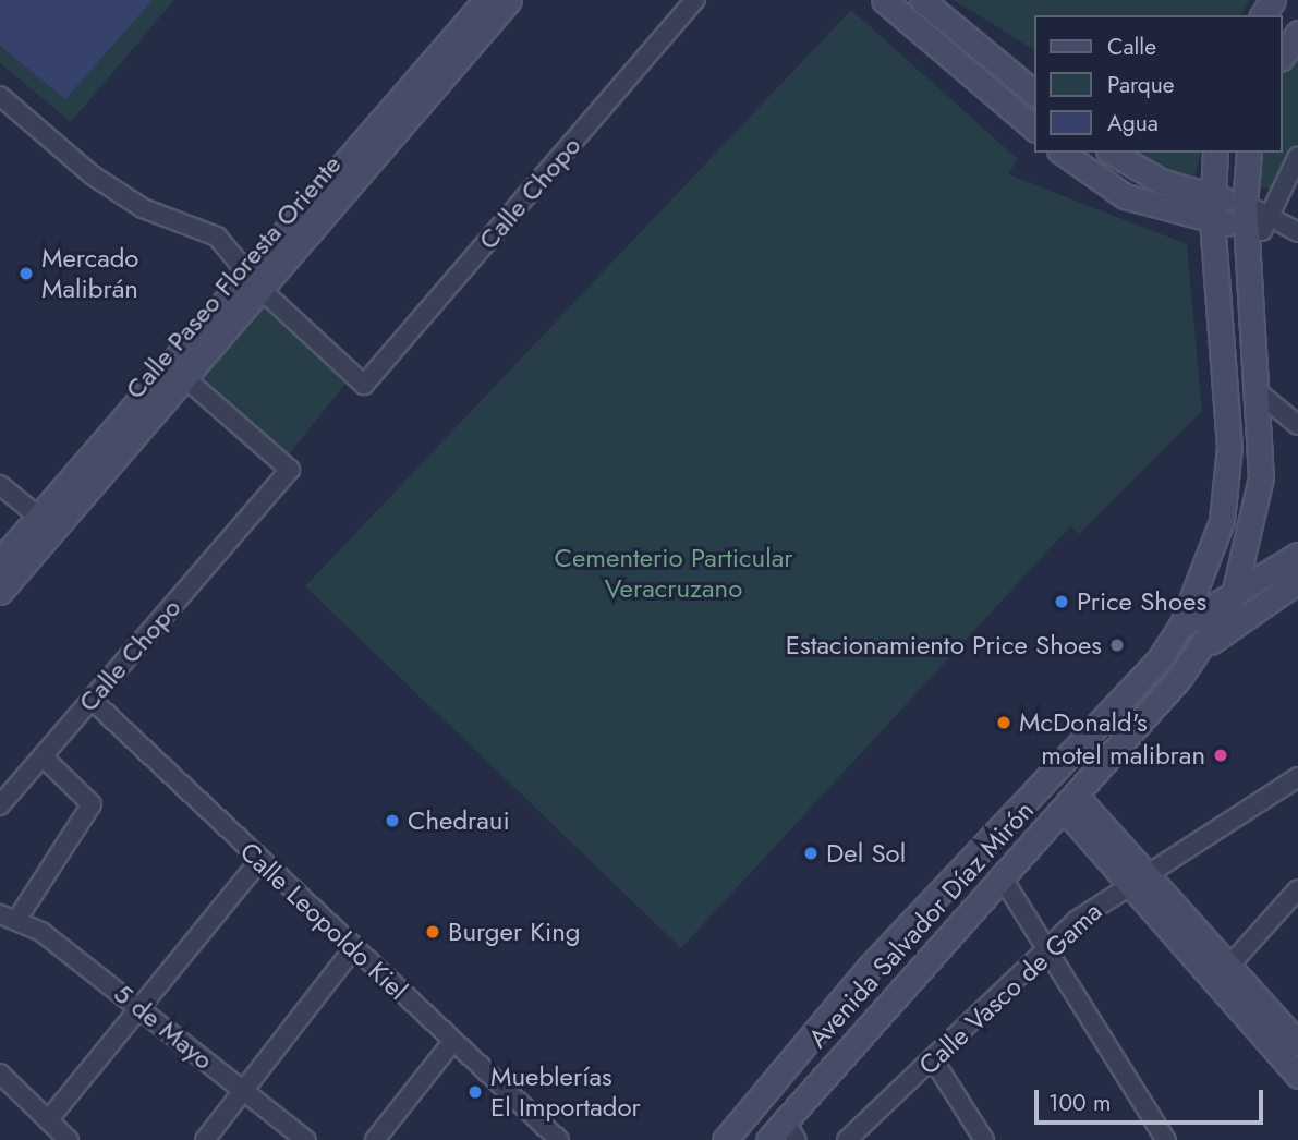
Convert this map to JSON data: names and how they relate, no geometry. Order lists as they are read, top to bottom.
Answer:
{
  "streets": {
    "main road": ["Calle Paseo Floresta Oriente", "Avenida Salvador Díaz Mirón"],
    "street": [
      "Calle Chopo",
      "Calle Leopoldo Kiel",
      "Calle Vasco de Gama",
      "5 de Mayo"
    ]
  },
  "crossings": [
    ["Calle Chopo", "Calle Paseo Floresta Oriente"],
    ["Calle Chopo", "Calle Leopoldo Kiel"]
  ],
  "parks": ["Cementerio Particular Veracruzano"],
  "places": [
    "Mercado Malibrán",
    "Price Shoes",
    "Estacionamiento Price Shoes",
    "McDonald's",
    "motel malibran",
    "Chedraui",
    "Del Sol",
    "Burger King",
    "Mueblerías El Importador"
  ],
  "legend": ["Calle", "Parque", "Agua"],
  "scale_bar": "100 m"
}
